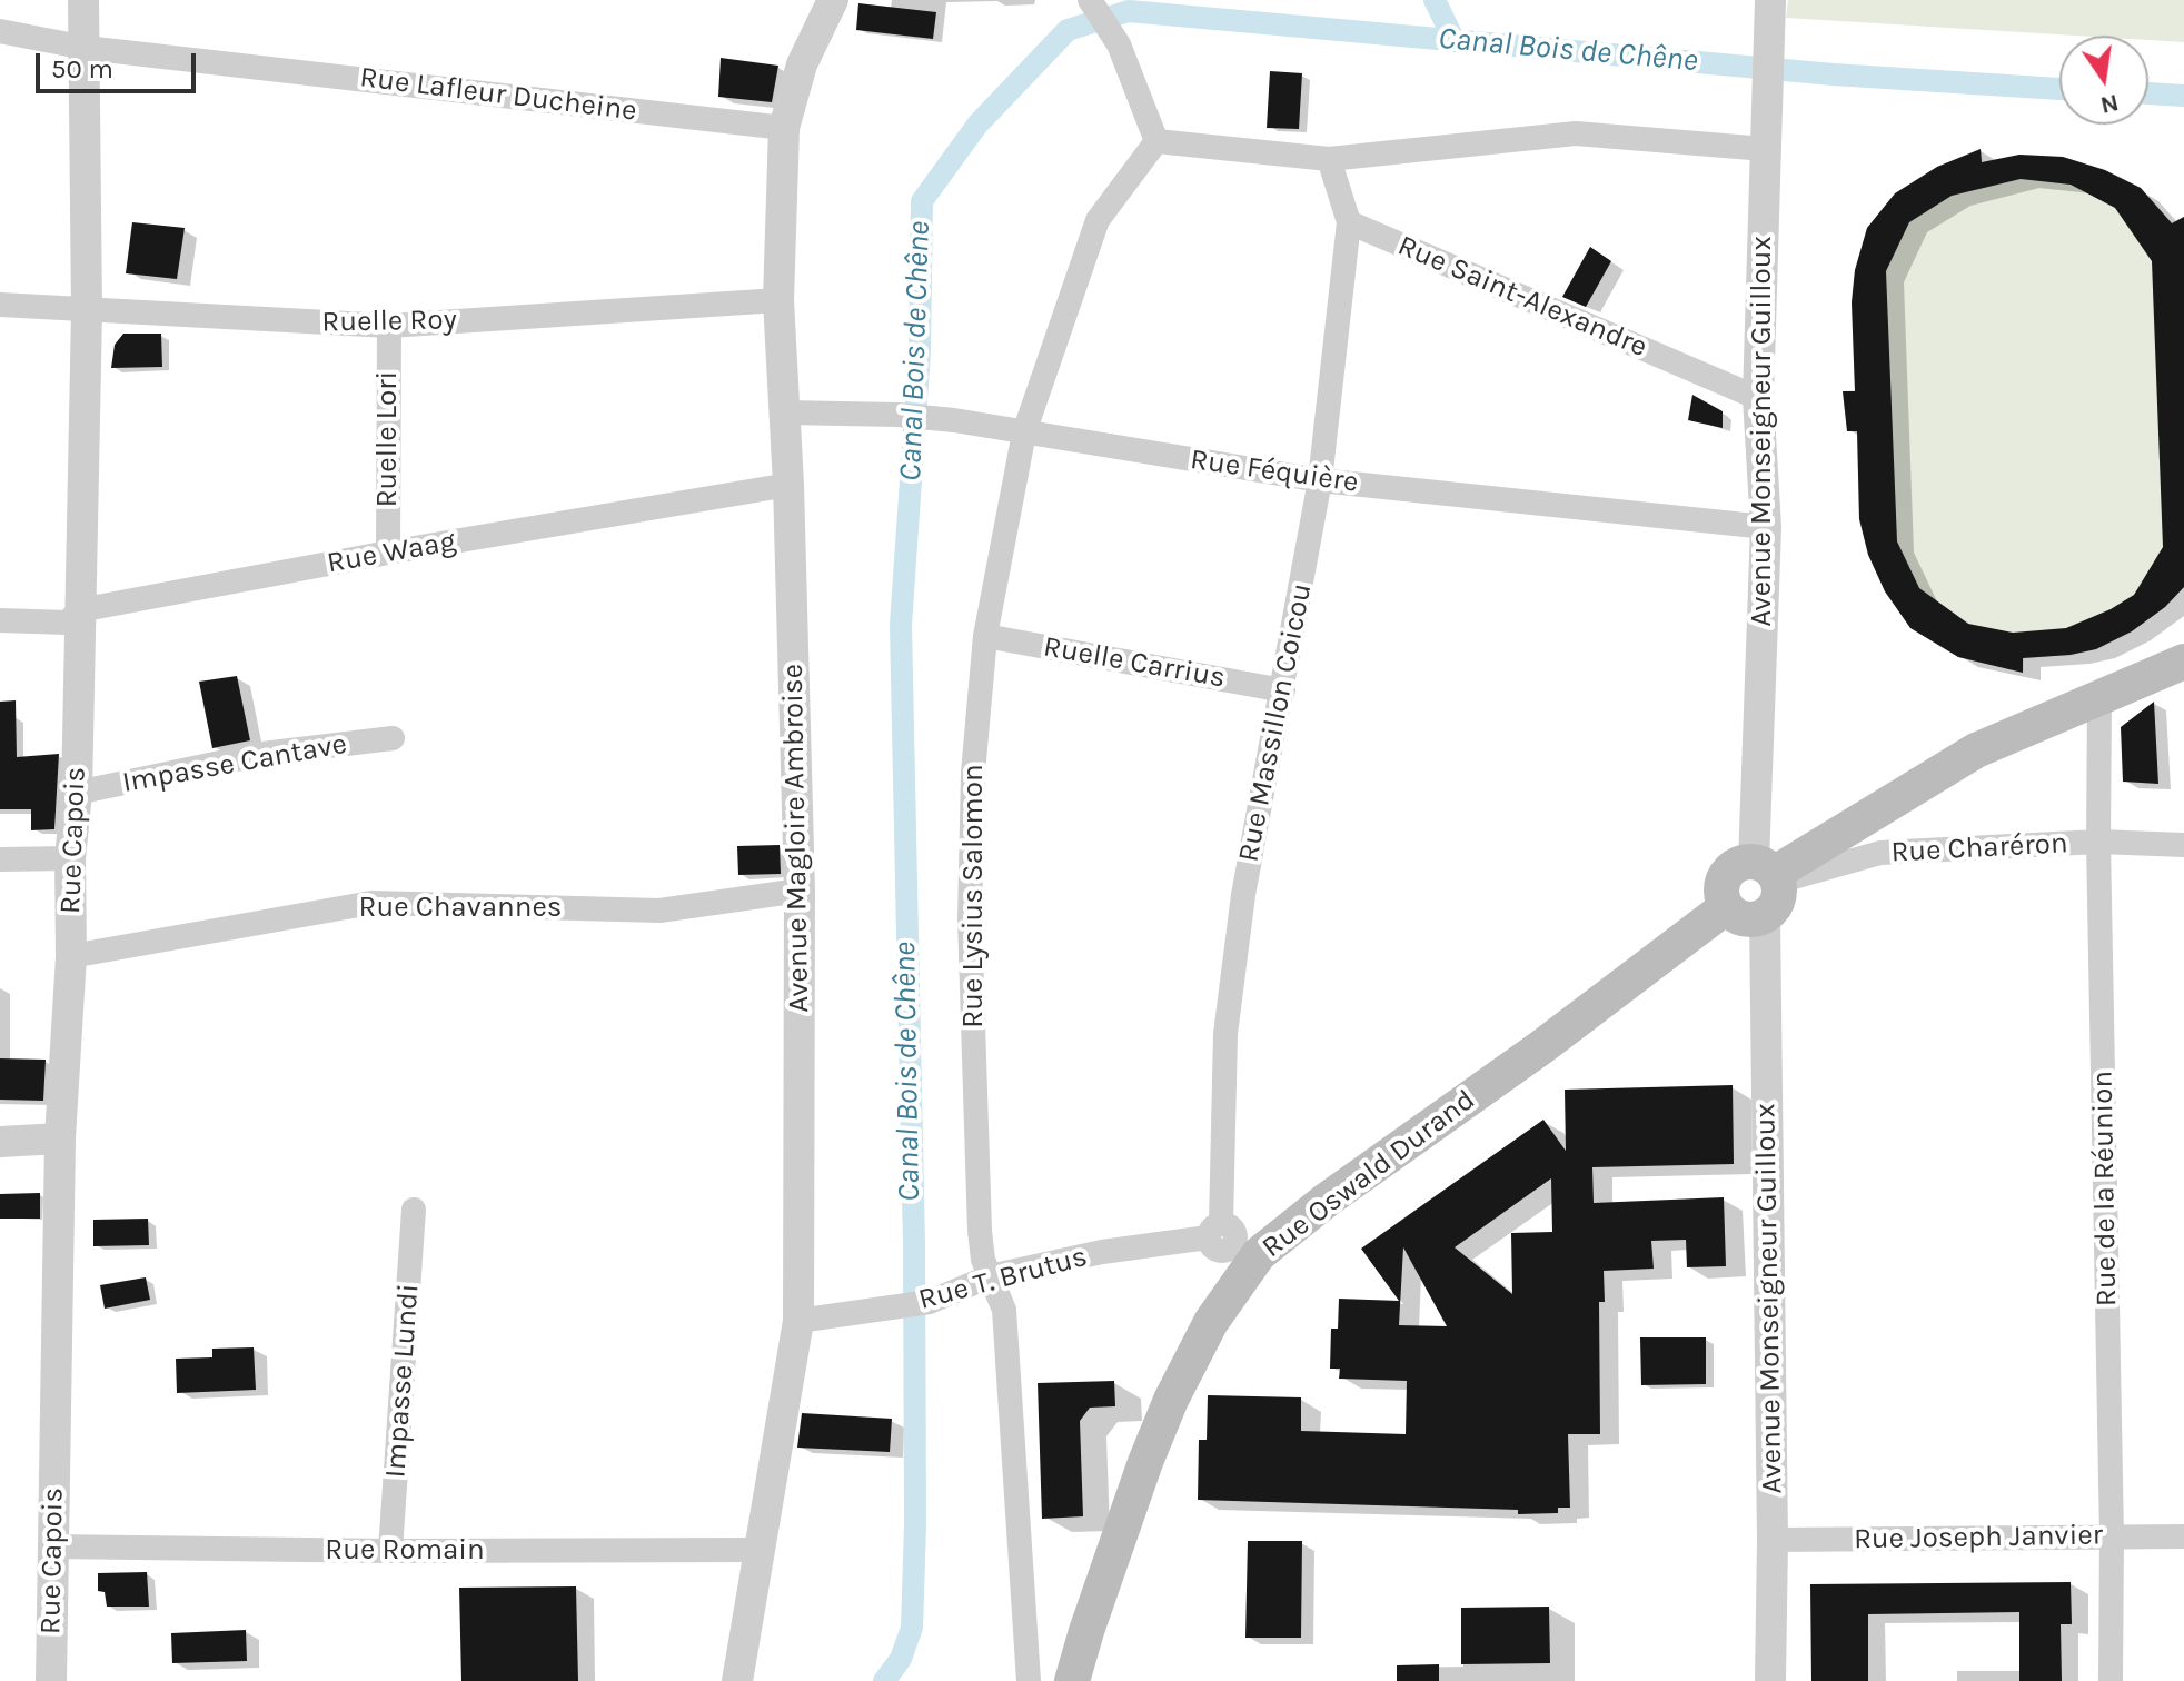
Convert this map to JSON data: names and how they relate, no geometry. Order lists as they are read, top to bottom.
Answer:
{
  "streets": {
    "main road": ["Rue Oswald Durand"],
    "street": [
      "Rue Lafleur Ducheine",
      "Rue Saint-Alexandre",
      "Ruelle Roy",
      "Avenue Monseigneur Guilloux",
      "Ruelle Lori",
      "Rue Féquière",
      "Rue Waag",
      "Ruelle Carrius",
      "Rue Massillon Coicou",
      "Impasse Cantave",
      "Avenue Magloire Ambroise",
      "Rue Capois",
      "Rue Charéron",
      "Rue Lysius Salomon",
      "Rue Chavannes",
      "Rue de la Réunion",
      "Rue T. Brutus",
      "Impasse Lundi",
      "Rue Joseph Janvier",
      "Rue Romain"
    ]
  },
  "crossings": [
    ["Rue Lafleur Ducheine", "Avenue Magloire Ambroise"],
    ["Rue Lafleur Ducheine", "Rue Capois"],
    ["Rue Saint-Alexandre", "Avenue Monseigneur Guilloux"],
    ["Rue Saint-Alexandre", "Rue Massillon Coicou"],
    ["Ruelle Roy", "Ruelle Lori"],
    ["Ruelle Roy", "Avenue Magloire Ambroise"],
    ["Ruelle Roy", "Rue Capois"],
    ["Avenue Monseigneur Guilloux", "Rue Féquière"],
    ["Avenue Monseigneur Guilloux", "Rue Charéron"],
    ["Avenue Monseigneur Guilloux", "Rue Oswald Durand"],
    ["Avenue Monseigneur Guilloux", "Rue Joseph Janvier"],
    ["Ruelle Lori", "Rue Waag"],
    ["Rue Féquière", "Rue Massillon Coicou"],
    ["Rue Féquière", "Avenue Magloire Ambroise"],
    ["Rue Féquière", "Rue Lysius Salomon"],
    ["Rue Waag", "Avenue Magloire Ambroise"],
    ["Rue Waag", "Rue Capois"],
    ["Ruelle Carrius", "Rue Massillon Coicou"],
    ["Ruelle Carrius", "Rue Lysius Salomon"],
    ["Rue Massillon Coicou", "Rue Oswald Durand"],
    ["Rue Massillon Coicou", "Rue T. Brutus"],
    ["Impasse Cantave", "Rue Capois"],
    ["Avenue Magloire Ambroise", "Rue Chavannes"],
    ["Avenue Magloire Ambroise", "Rue T. Brutus"],
    ["Avenue Magloire Ambroise", "Rue Romain"],
    ["Rue Capois", "Rue Chavannes"],
    ["Rue Capois", "Rue Romain"],
    ["Rue Charéron", "Rue Oswald Durand"],
    ["Rue Charéron", "Rue de la Réunion"],
    ["Rue Lysius Salomon", "Rue T. Brutus"],
    ["Rue Oswald Durand", "Rue T. Brutus"],
    ["Rue de la Réunion", "Rue Joseph Janvier"],
    ["Impasse Lundi", "Rue Romain"]
  ],
  "water": ["Canal Bois de Chêne"],
  "scale_bar": "50 m",
  "north": "bottom"
}
